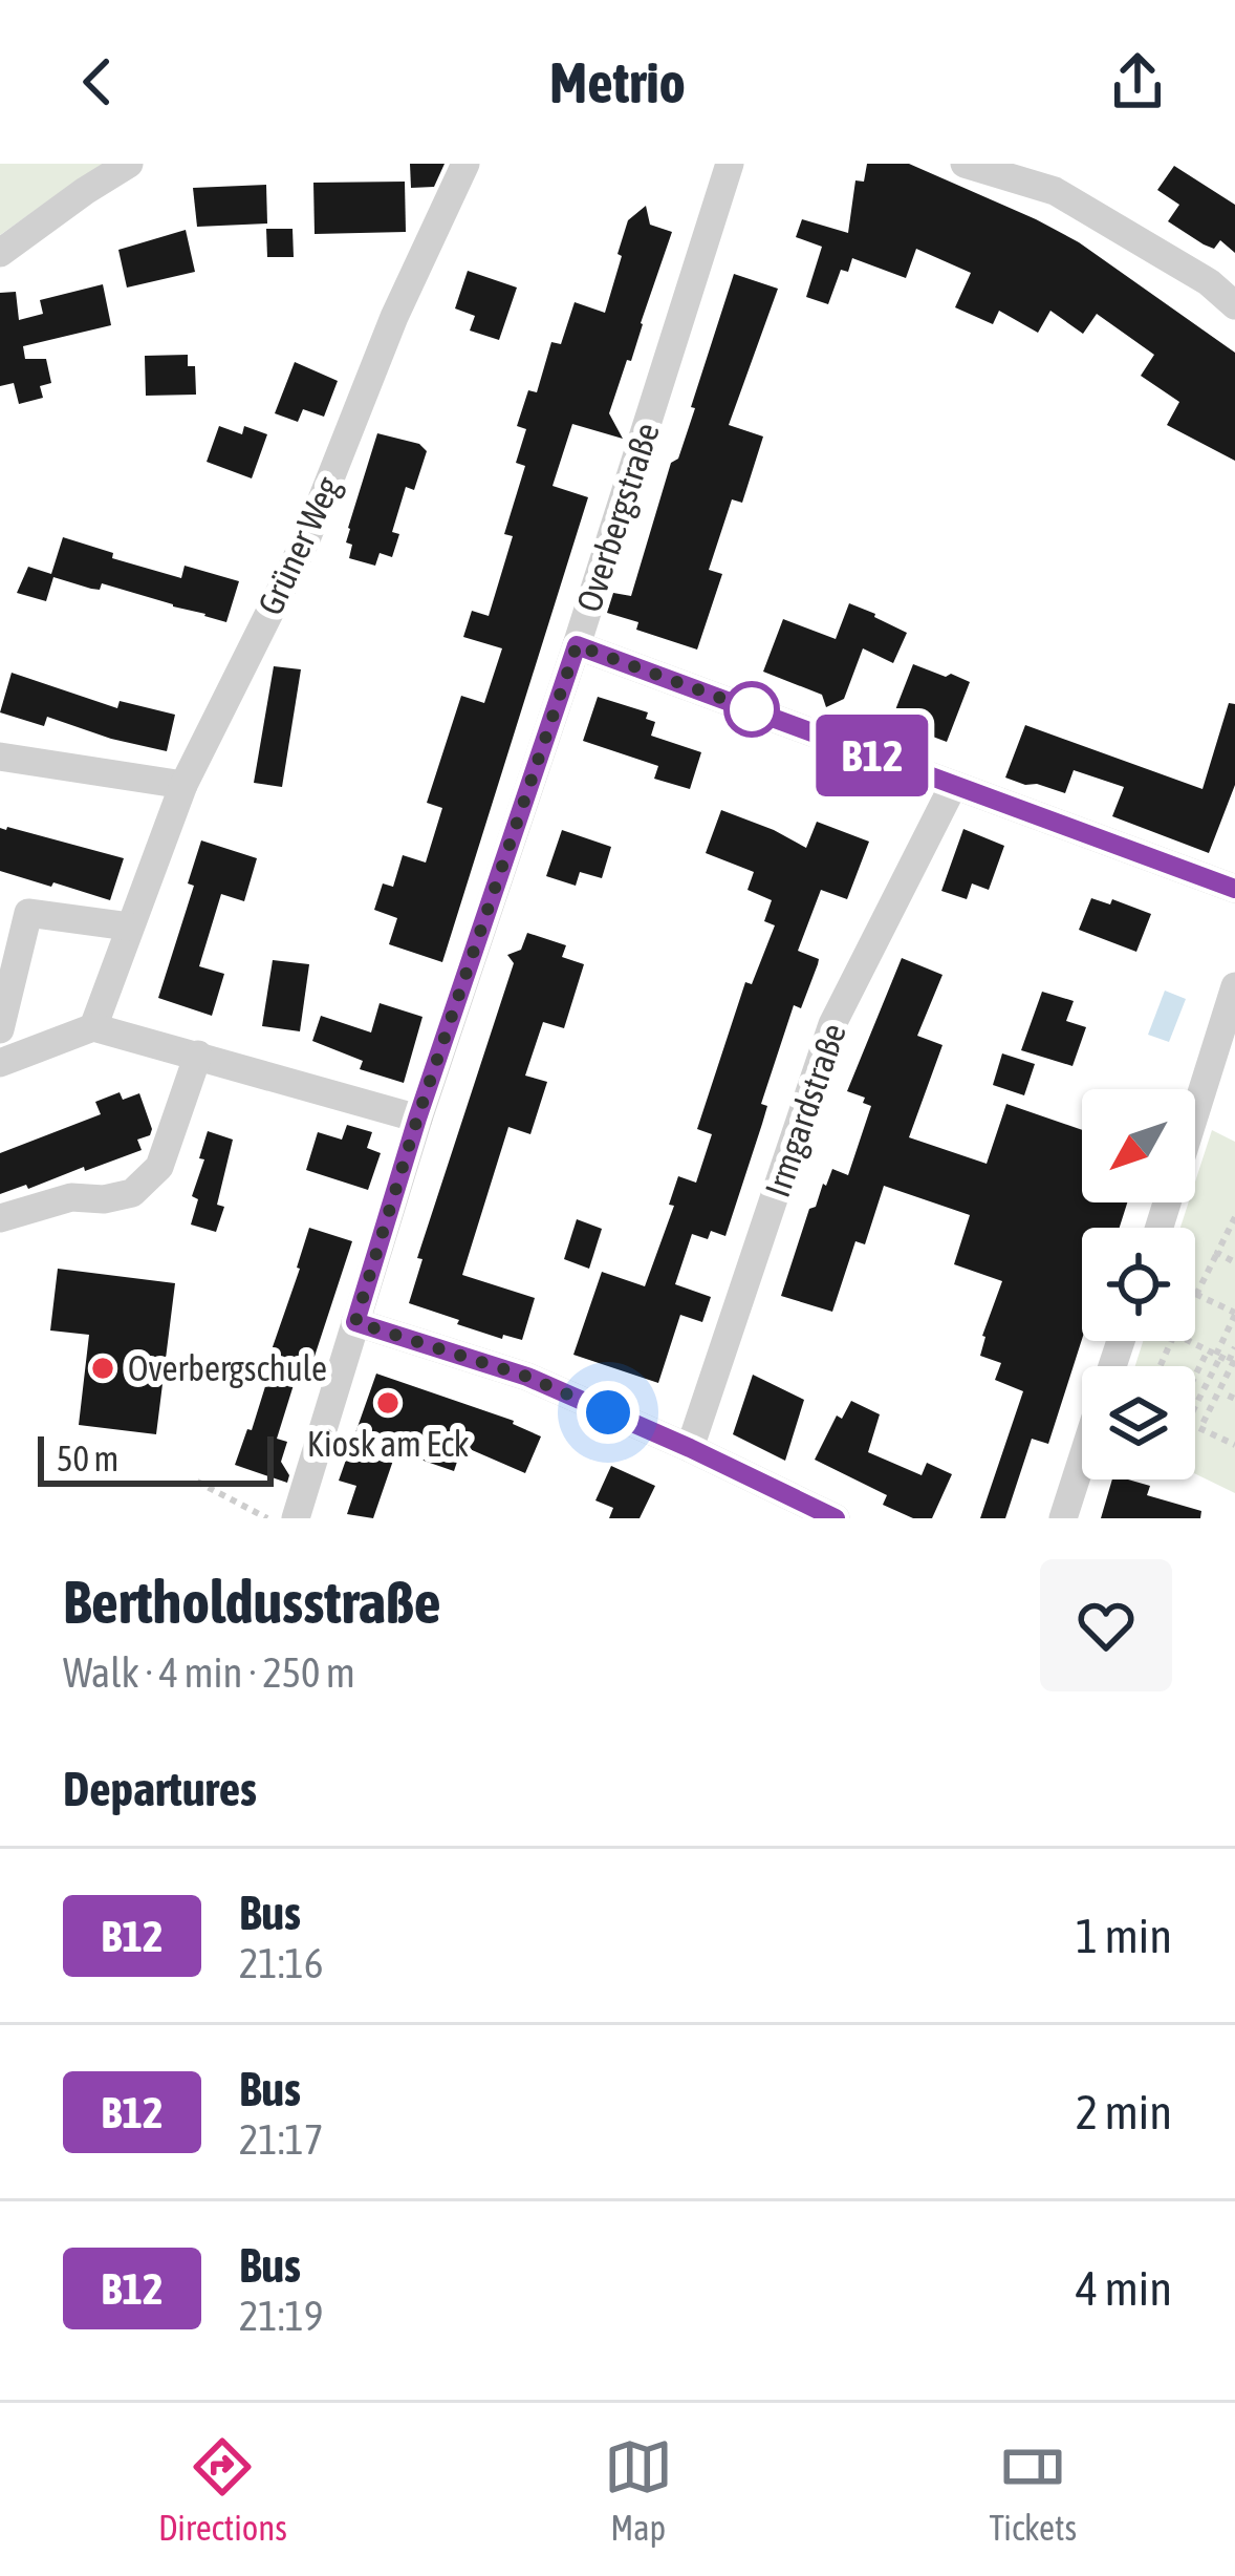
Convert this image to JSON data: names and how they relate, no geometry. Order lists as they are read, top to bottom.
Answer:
{
  "streets": {
    "street": ["Overbergstraße", "Grüner Weg", "Irmgardstraße"]
  },
  "places": ["Overbergschule", "Kiosk am Eck"],
  "lines": ["bus line B12"],
  "scale_bar": "50 m",
  "north": "bottom left",
  "page": {
    "header": "Metrio",
    "on_map": "B12",
    "scale": "50 m",
    "heading": [
      ["Bertholdusstraße", "Walk · 4 min · 250 m"],
      "Departures"
    ],
    "list": [
      {
        "mark": "B12",
        "name": "Bus",
        "note": "21:16",
        "value": "1 min"
      },
      {
        "mark": "B12",
        "name": "Bus",
        "note": "21:17",
        "value": "2 min"
      },
      {
        "mark": "B12",
        "name": "Bus",
        "note": "21:19",
        "value": "4 min"
      }
    ],
    "tabs": ["Directions", "Map", "Tickets"]
  }
}
